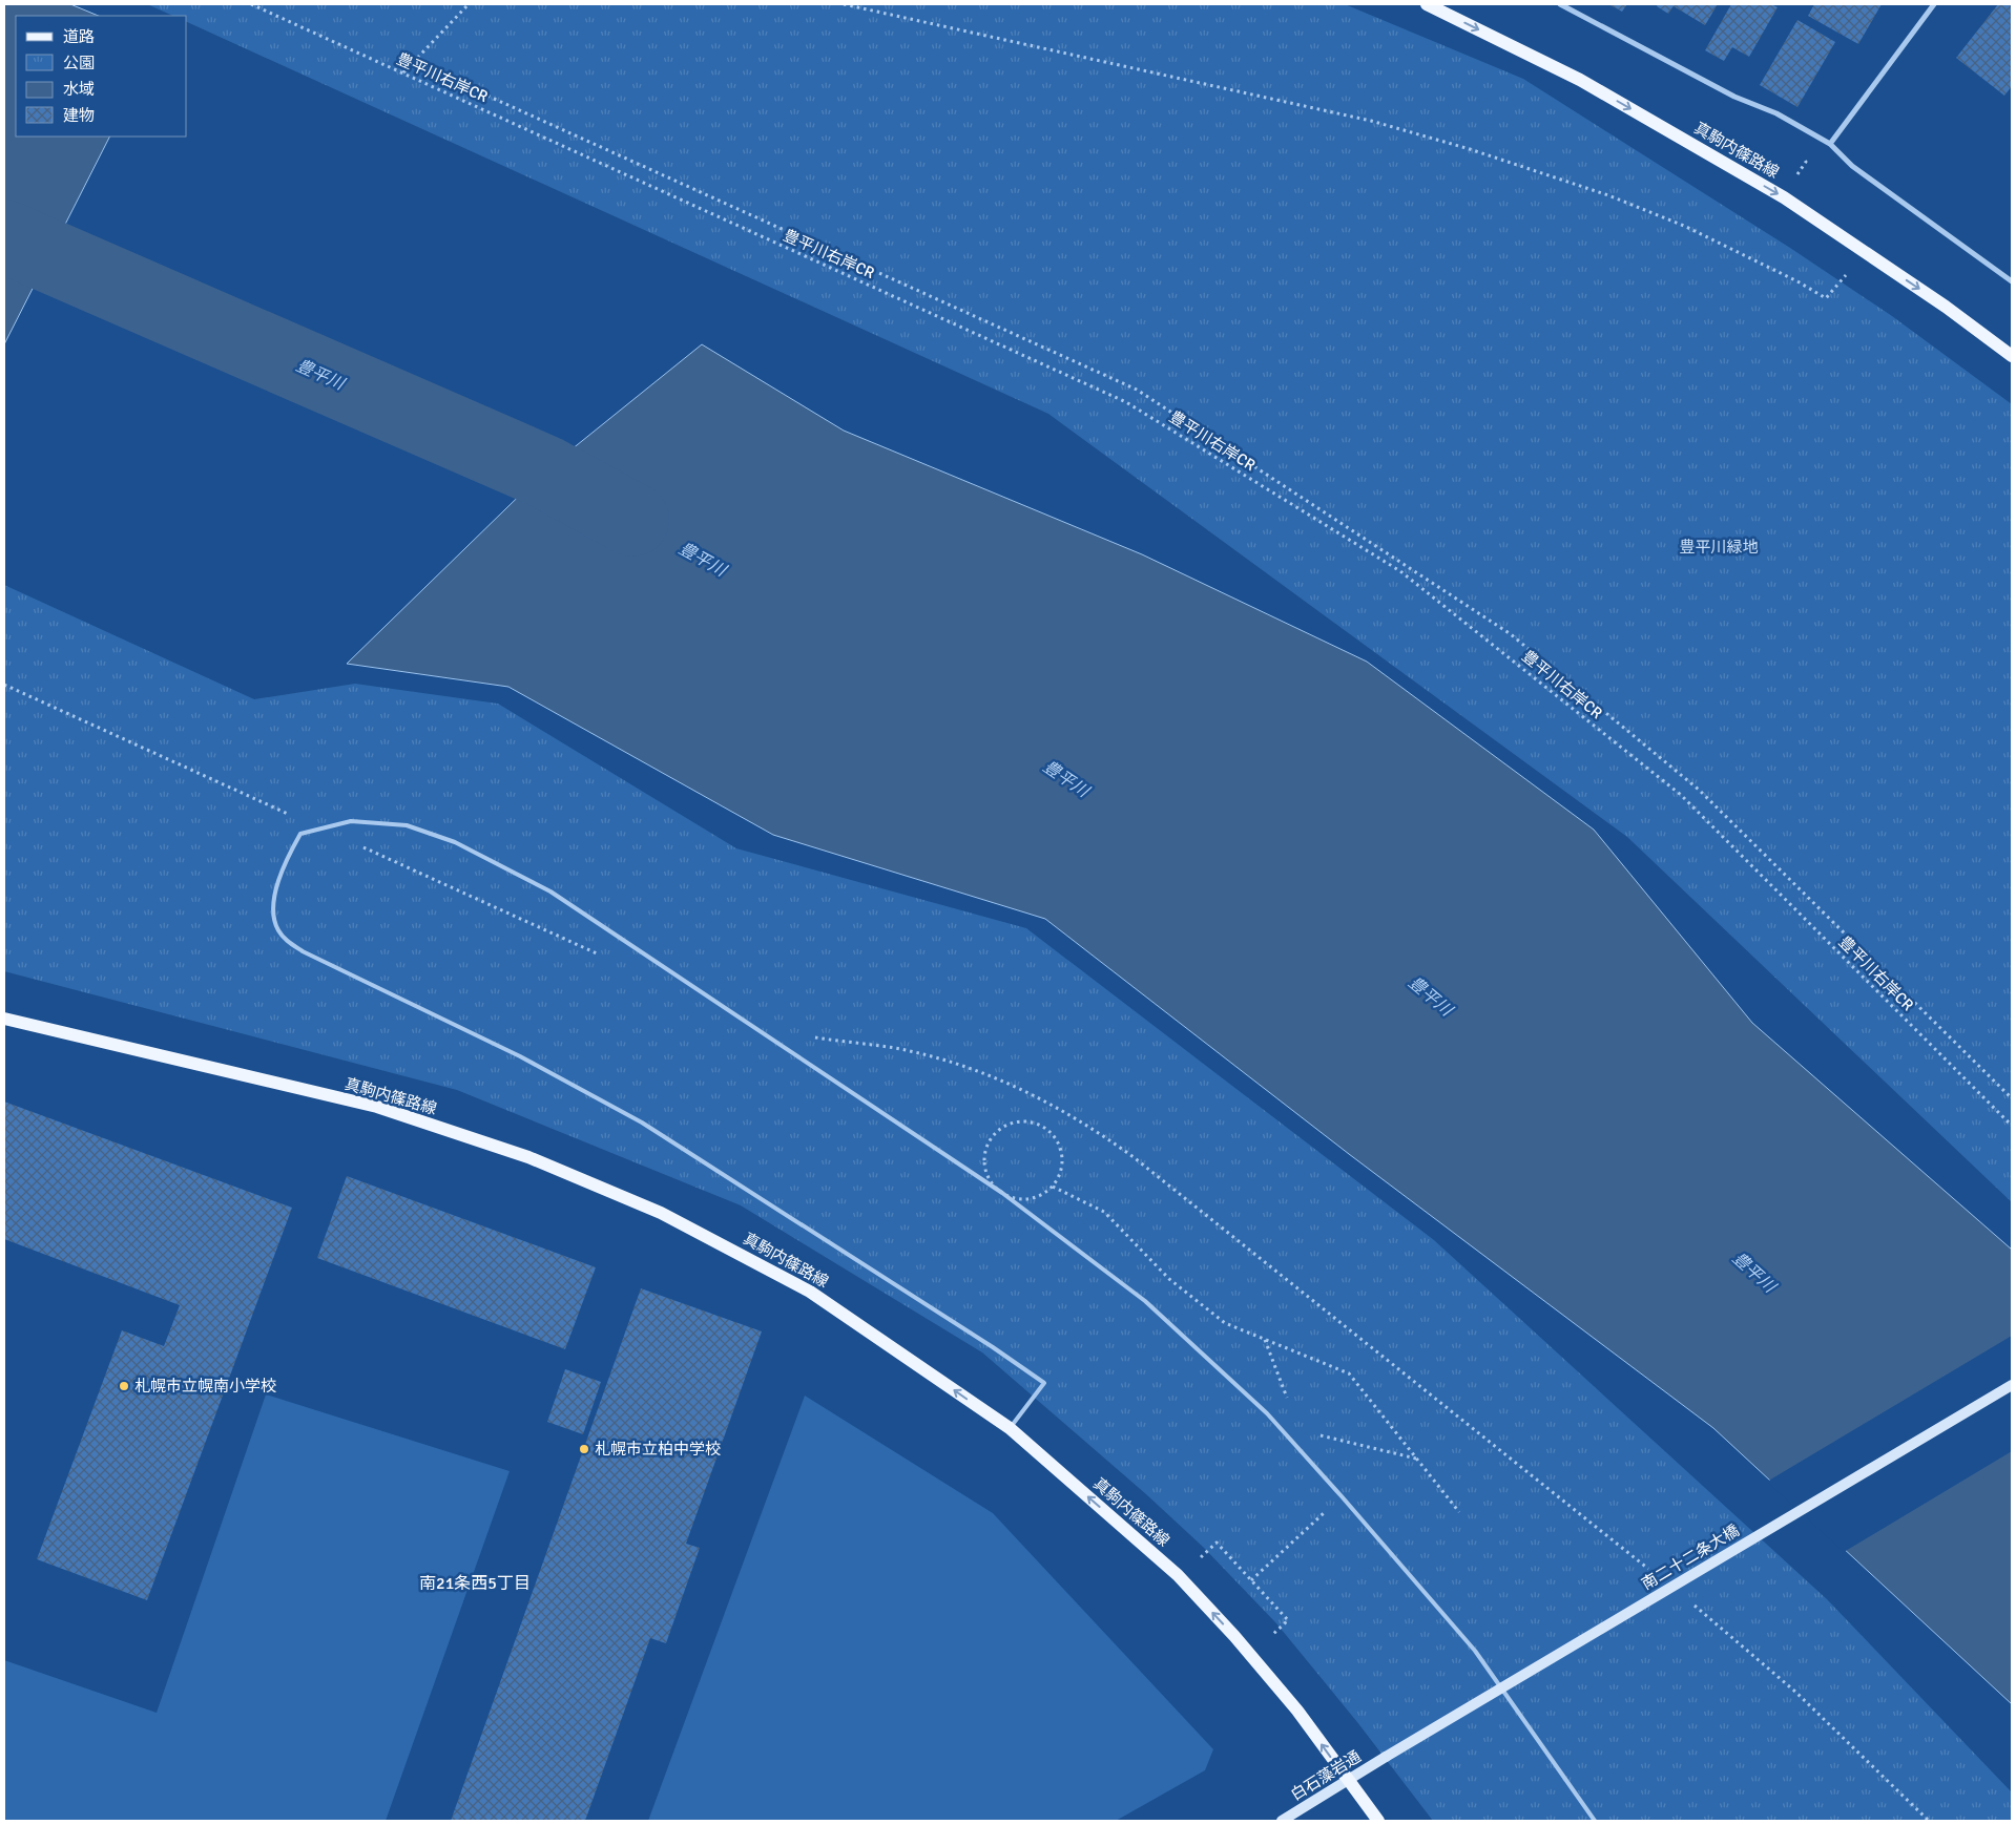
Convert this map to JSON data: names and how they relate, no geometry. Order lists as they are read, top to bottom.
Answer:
{
  "streets": {
    "main road": ["真駒内篠路線", "南二十二条大橋", "白石藻岩通"],
    "path": ["豊平川右岸CR"]
  },
  "crossings": [
    ["真駒内篠路線", "白石藻岩通"],
    ["南二十二条大橋", "白石藻岩通"]
  ],
  "districts": ["南21条西5丁目"],
  "water": ["豊平川"],
  "parks": ["豊平川緑地"],
  "places": ["札幌市立幌南小学校", "札幌市立柏中学校"],
  "legend": [
    "道路",
    "公園",
    "水域",
    "建物"
  ]
}
